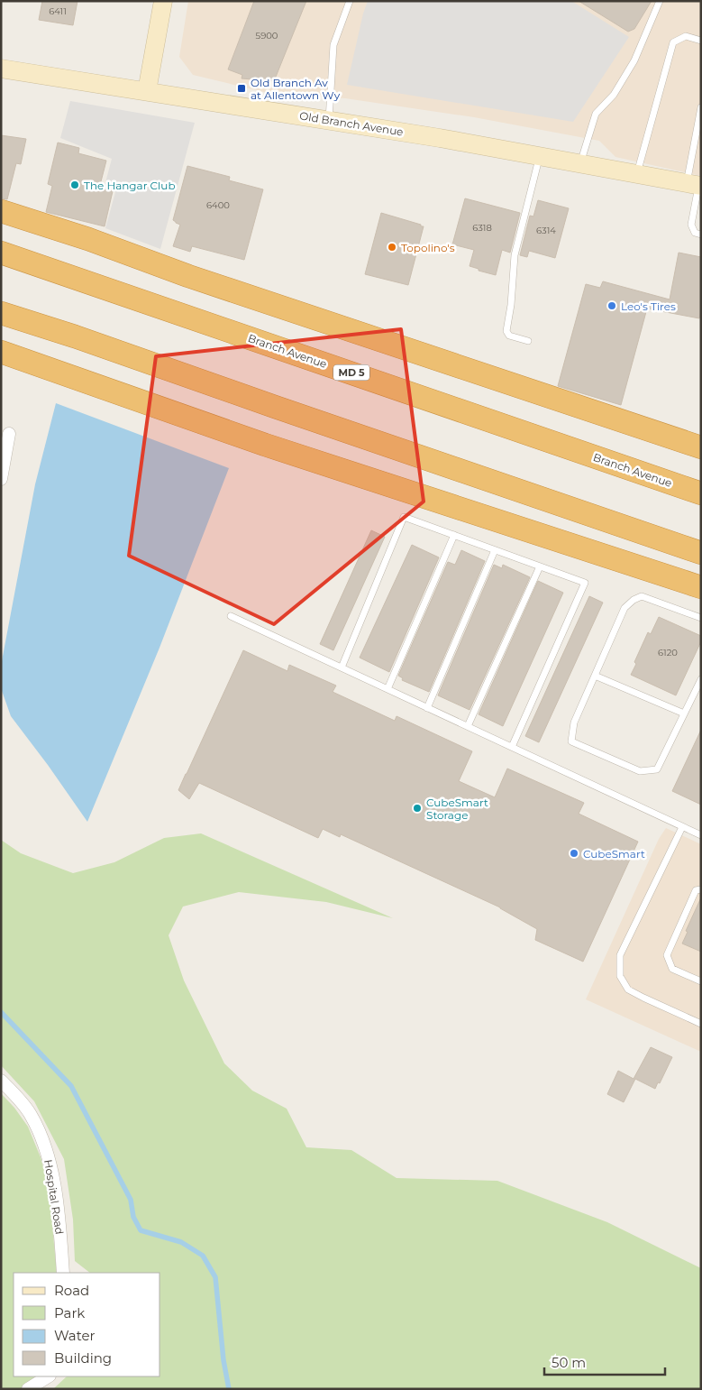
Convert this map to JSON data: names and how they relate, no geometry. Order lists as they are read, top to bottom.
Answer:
{
  "streets": {
    "highway": ["Branch Avenue", "MD 5"],
    "main road": ["Old Branch Avenue"],
    "street": ["Hospital Road"]
  },
  "places": {
    "transit": ["Old Branch Av at Allentown Wy"],
    "other": [
      "The Hangar Club",
      "Topolino's",
      "Leo's Tires",
      "CubeSmart Storage",
      "CubeSmart"
    ]
  },
  "house_numbers": [
    "6411",
    "5900",
    "6400",
    "6318",
    "6314",
    "6120"
  ],
  "legend": [
    "Road",
    "Park",
    "Water",
    "Building"
  ],
  "scale_bar": "50 m"
}
